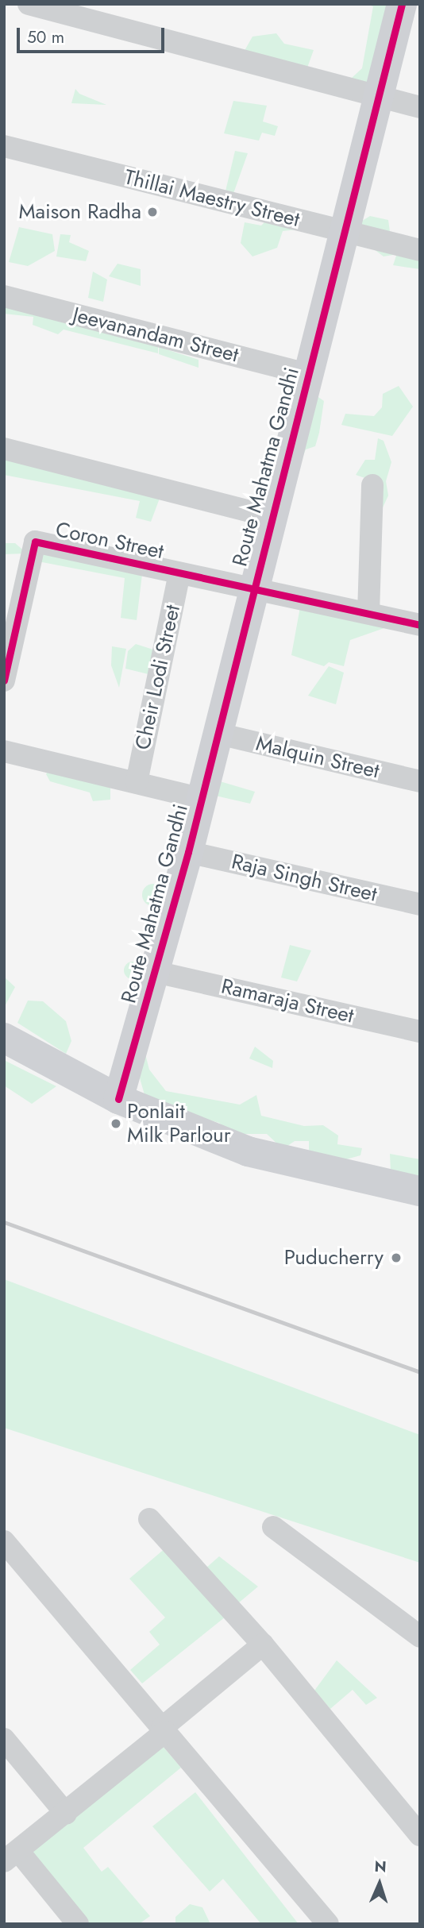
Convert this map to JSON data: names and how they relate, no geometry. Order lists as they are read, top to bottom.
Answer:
{
  "streets": {
    "street": [
      "Thillai Maestry Street",
      "Jeevanandam Street",
      "Route Mahatma Gandhi",
      "Coron Street",
      "Cheir Lodi Street",
      "Malquin Street",
      "Raja Singh Street",
      "Ramaraja Street"
    ]
  },
  "crossings": [
    ["Thillai Maestry Street", "Route Mahatma Gandhi"],
    ["Jeevanandam Street", "Route Mahatma Gandhi"],
    ["Route Mahatma Gandhi", "Coron Street"],
    ["Route Mahatma Gandhi", "Malquin Street"],
    ["Route Mahatma Gandhi", "Raja Singh Street"],
    ["Route Mahatma Gandhi", "Ramaraja Street"],
    ["Coron Street", "Cheir Lodi Street"]
  ],
  "places": ["Maison Radha", "Ponlait Milk Parlour", "Puducherry"],
  "scale_bar": "50 m",
  "north": "top"
}
